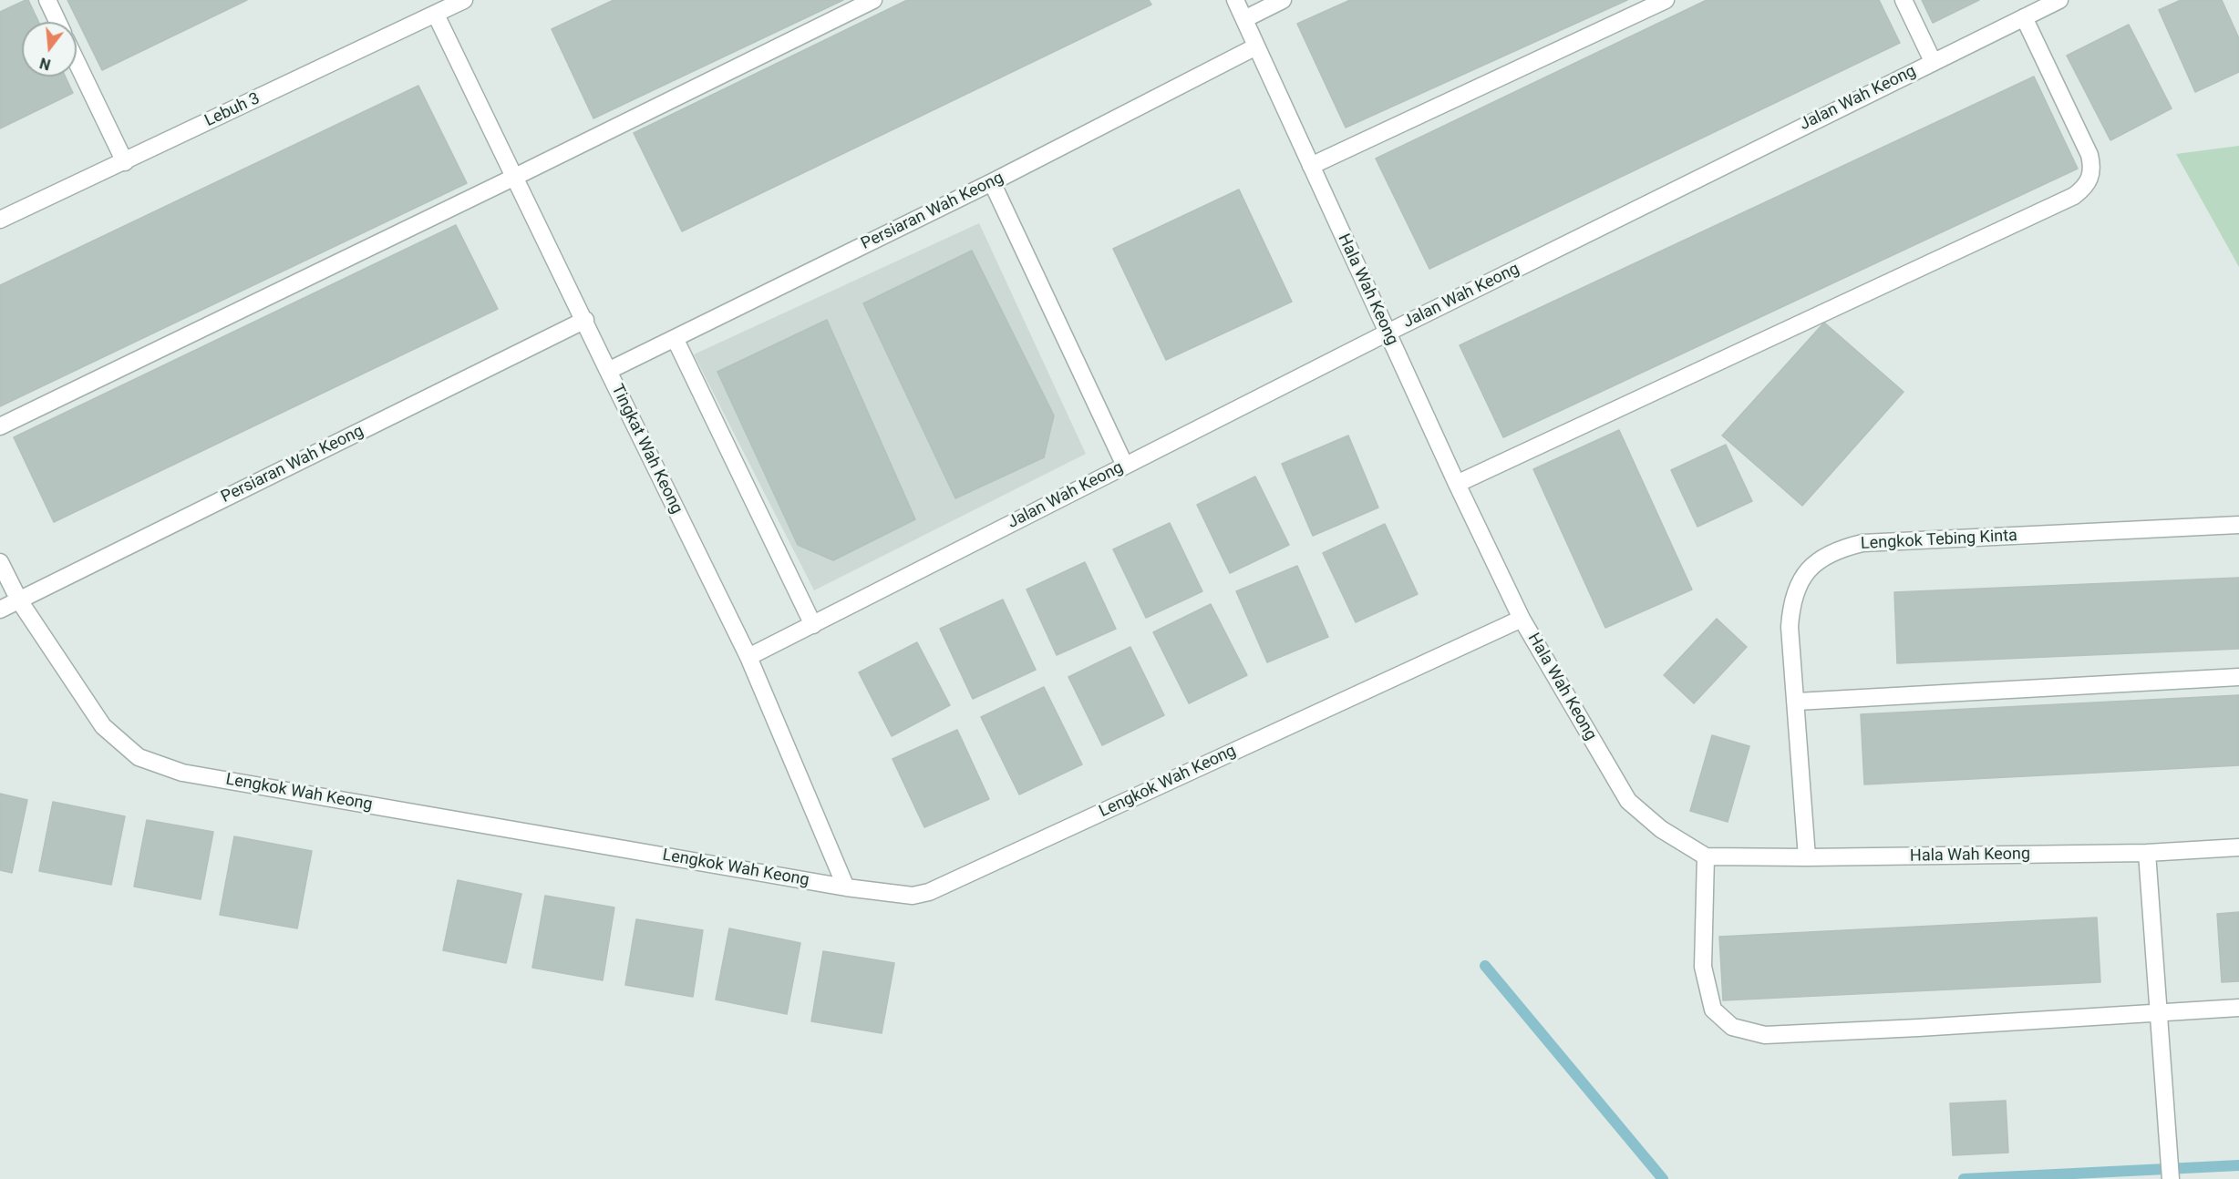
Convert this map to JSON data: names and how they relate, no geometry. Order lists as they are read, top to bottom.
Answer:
{
  "streets": {
    "street": [
      "Jalan Wah Keong",
      "Lebuh 3",
      "Persiaran Wah Keong",
      "Hala Wah Keong",
      "Tingkat Wah Keong",
      "Lengkok Tebing Kinta",
      "Lengkok Wah Keong"
    ]
  },
  "crossings": [
    ["Jalan Wah Keong", "Hala Wah Keong"],
    ["Jalan Wah Keong", "Tingkat Wah Keong"],
    ["Lebuh 3", "Tingkat Wah Keong"],
    ["Persiaran Wah Keong", "Hala Wah Keong"],
    ["Persiaran Wah Keong", "Tingkat Wah Keong"],
    ["Persiaran Wah Keong", "Lengkok Wah Keong"],
    ["Hala Wah Keong", "Lengkok Tebing Kinta"],
    ["Hala Wah Keong", "Lengkok Wah Keong"],
    ["Tingkat Wah Keong", "Lengkok Wah Keong"]
  ],
  "north": "bottom"
}
